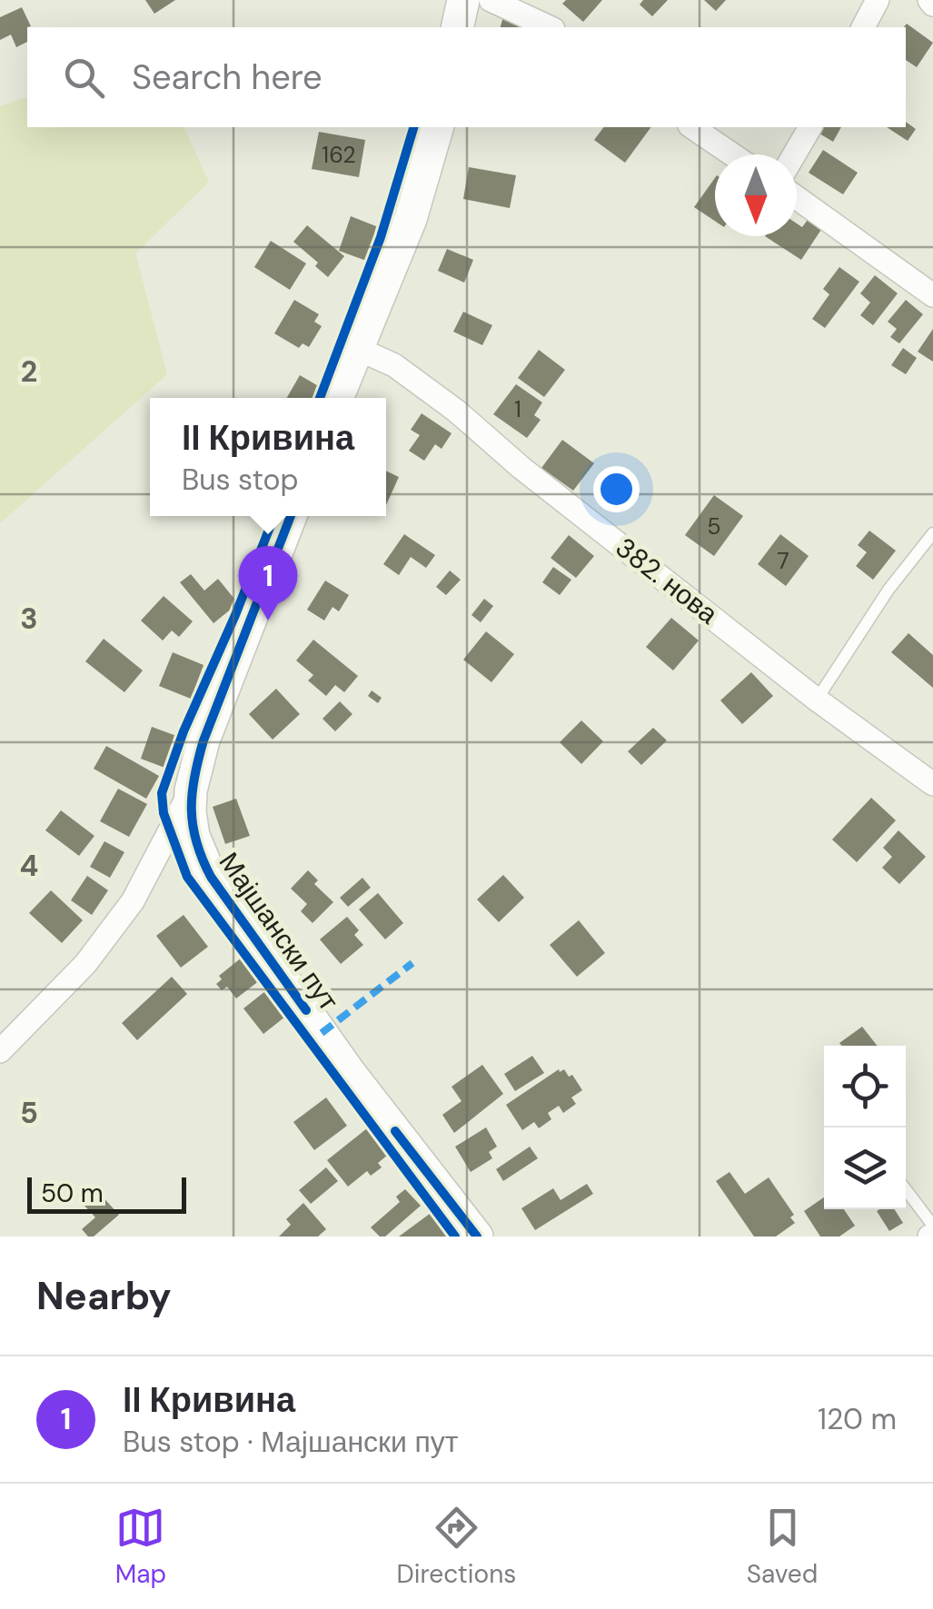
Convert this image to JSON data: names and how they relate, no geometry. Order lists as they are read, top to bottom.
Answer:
{
  "streets": {
    "street": ["382. нова", "Мајшански пут"]
  },
  "house_numbers": [
    "162",
    "1",
    "5",
    "7"
  ],
  "scale_bar": "50 m",
  "north": "bottom",
  "page": {
    "search": "Search here",
    "popup": ["II Кривина", "Bus stop"],
    "pins": "1",
    "scale": "50 m",
    "heading": "Nearby",
    "list": [
      {
        "mark": "1",
        "name": "II Кривина",
        "note": "Bus stop · Мајшански пут",
        "value": "120 m"
      }
    ],
    "nav": ["Map", "Directions", "Saved"]
  },
  "grid": {
    "rows": [
      "2",
      "3",
      "4",
      "5"
    ]
  }
}
